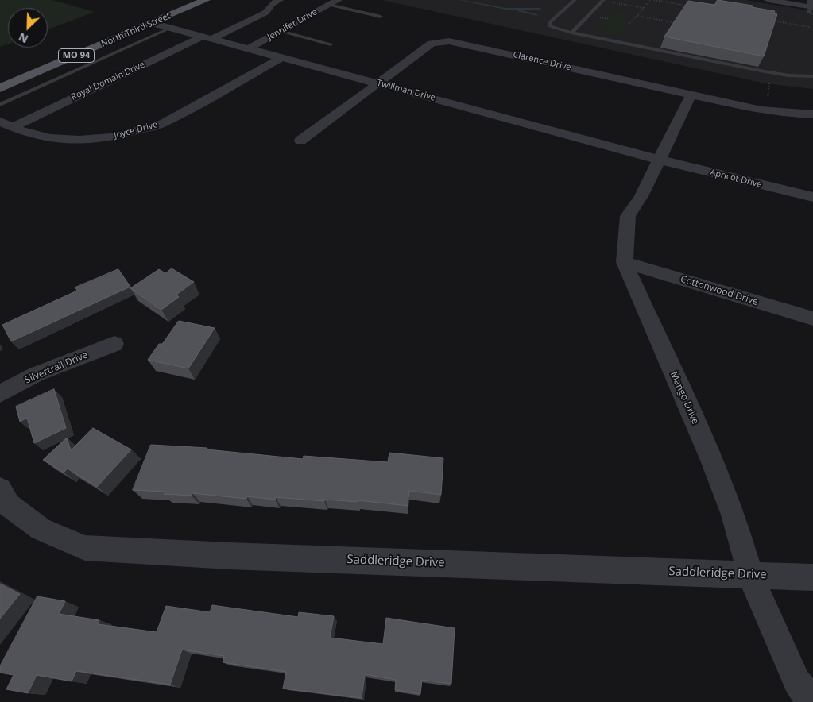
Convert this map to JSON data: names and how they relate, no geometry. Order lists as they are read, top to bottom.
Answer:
{
  "streets": {
    "main road": ["North Third Street", "MO 94"],
    "street": [
      "Jennifer Drive",
      "Clarence Drive",
      "Royal Domain Drive",
      "Twillman Drive",
      "Joyce Drive",
      "Apricot Drive",
      "Cottonwood Drive",
      "Silvertrail Drive",
      "Mango Drive",
      "Saddleridge Drive"
    ]
  },
  "crossings": [
    ["Jennifer Drive", "Twillman Drive"],
    ["North Third Street", "Twillman Drive"],
    ["Clarence Drive", "Twillman Drive"],
    ["Clarence Drive", "Mango Drive"],
    ["Royal Domain Drive", "Twillman Drive"],
    ["Royal Domain Drive", "Joyce Drive"],
    ["Twillman Drive", "Joyce Drive"],
    ["Twillman Drive", "Apricot Drive"],
    ["Twillman Drive", "Mango Drive"],
    ["Apricot Drive", "Mango Drive"],
    ["Cottonwood Drive", "Mango Drive"],
    ["Mango Drive", "Saddleridge Drive"]
  ],
  "north": "bottom left"
}
